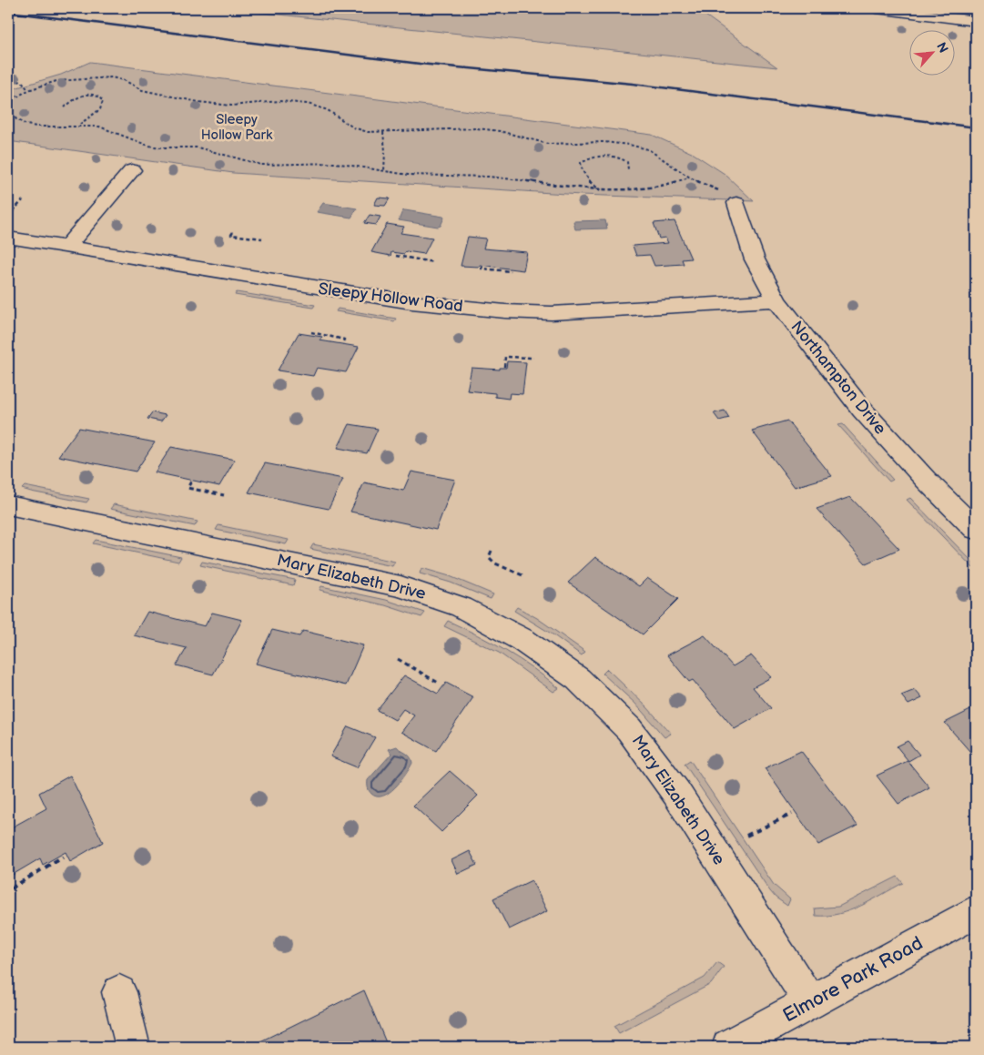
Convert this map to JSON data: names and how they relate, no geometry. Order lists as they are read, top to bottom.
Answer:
{
  "streets": {
    "street": [
      "Sleepy Hollow Road",
      "Northampton Drive",
      "Mary Elizabeth Drive",
      "Elmore Park Road"
    ]
  },
  "crossings": [
    ["Sleepy Hollow Road", "Northampton Drive"],
    ["Mary Elizabeth Drive", "Elmore Park Road"]
  ],
  "parks": ["Sleepy Hollow Park"],
  "north": "top right"
}
